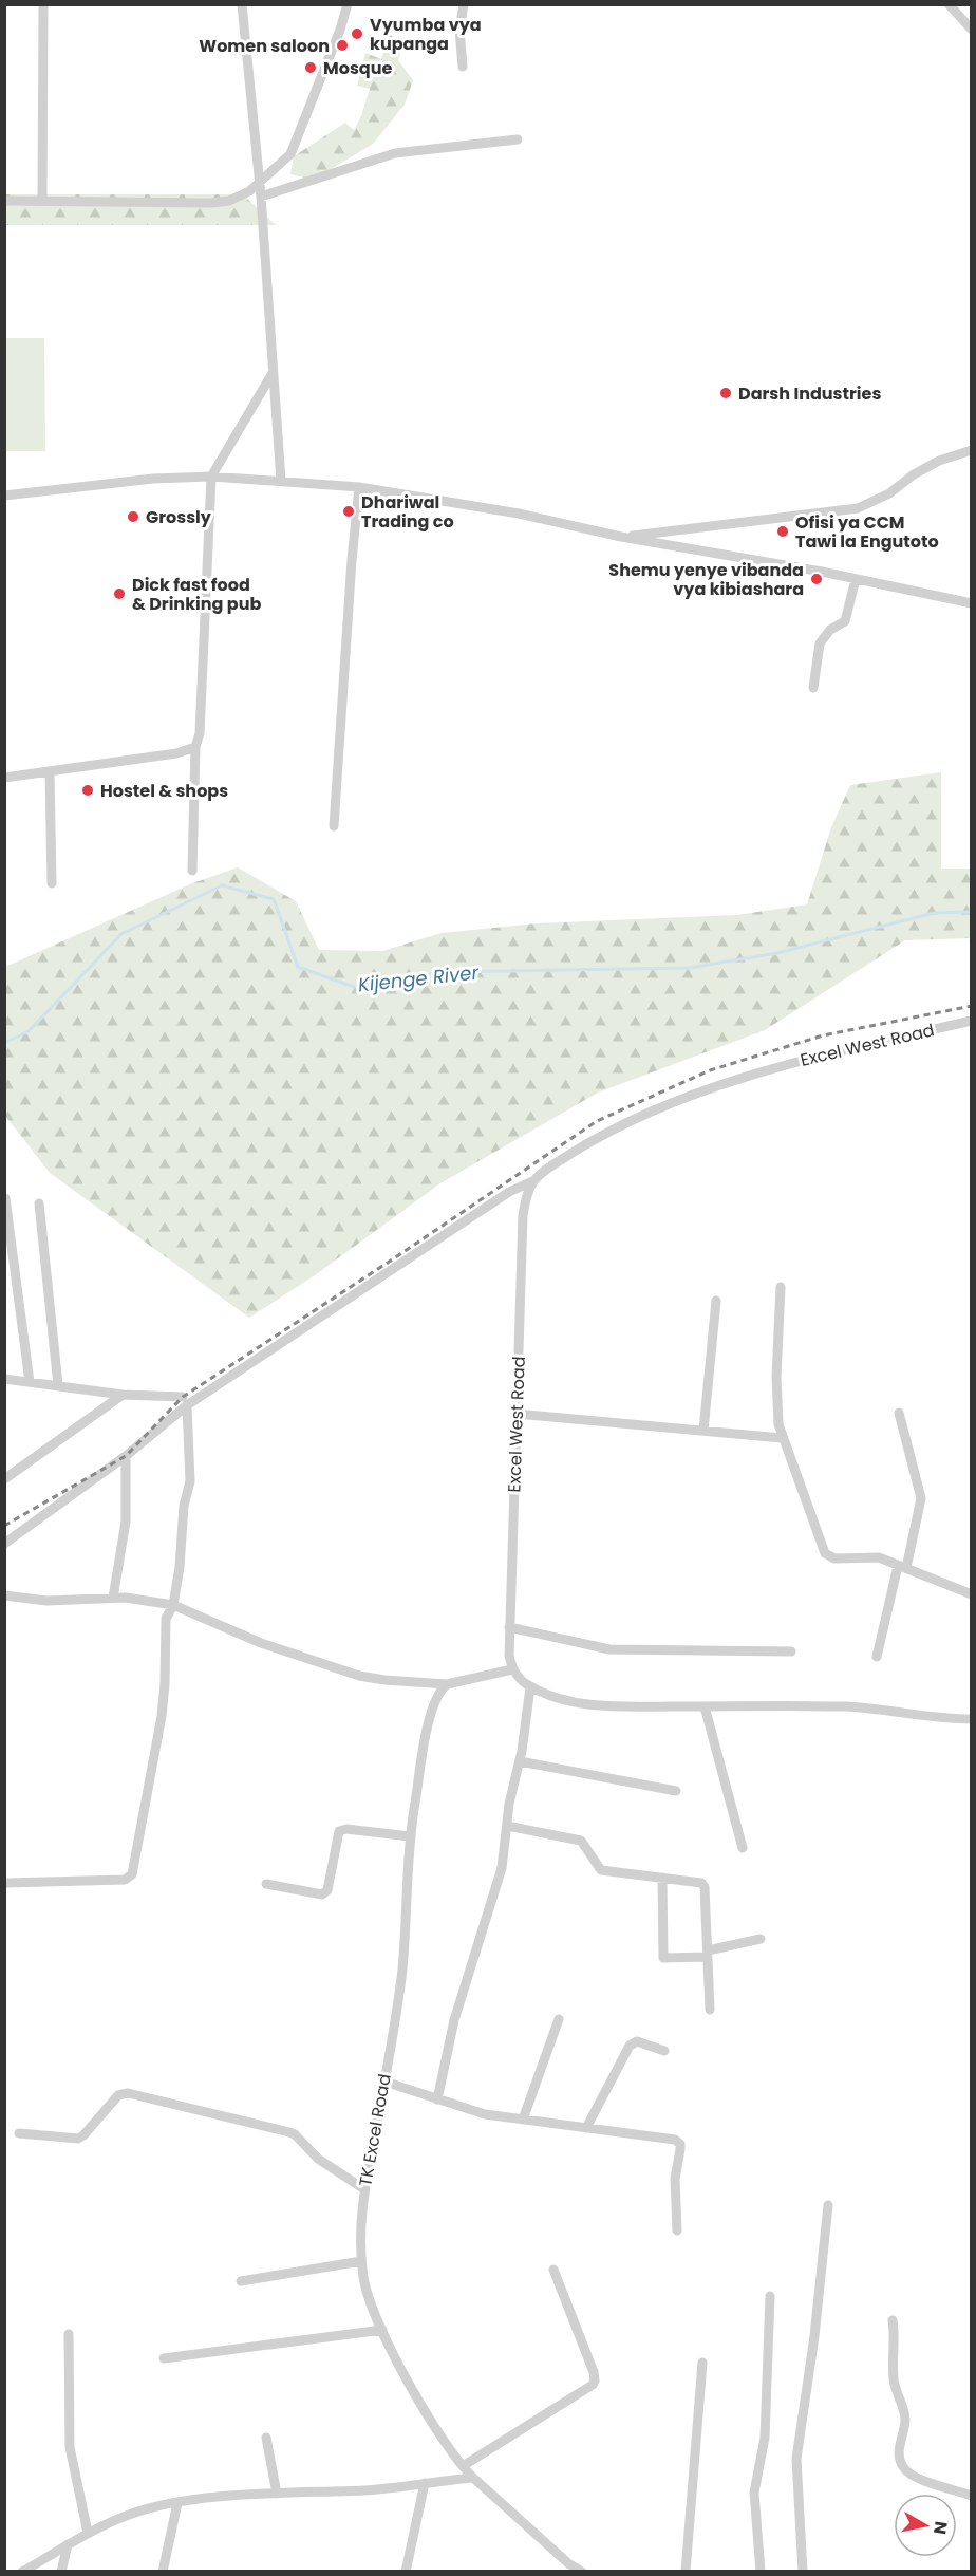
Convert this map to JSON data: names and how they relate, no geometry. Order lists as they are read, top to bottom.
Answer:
{
  "streets": {
    "street": ["Excel West Road", "TK Excel Road"]
  },
  "water": ["Kijenge River"],
  "places": [
    "Vyumba vya kupanga",
    "Women saloon",
    "Mosque",
    "Darsh Industries",
    "Dhariwal Trading co",
    "Grossly",
    "Ofisi ya CCM Tawi la Engutoto",
    "Shemu yenye vibanda vya kibiashara",
    "Dick fast food & Drinking pub",
    "Hostel & shops"
  ],
  "north": "right"
}
